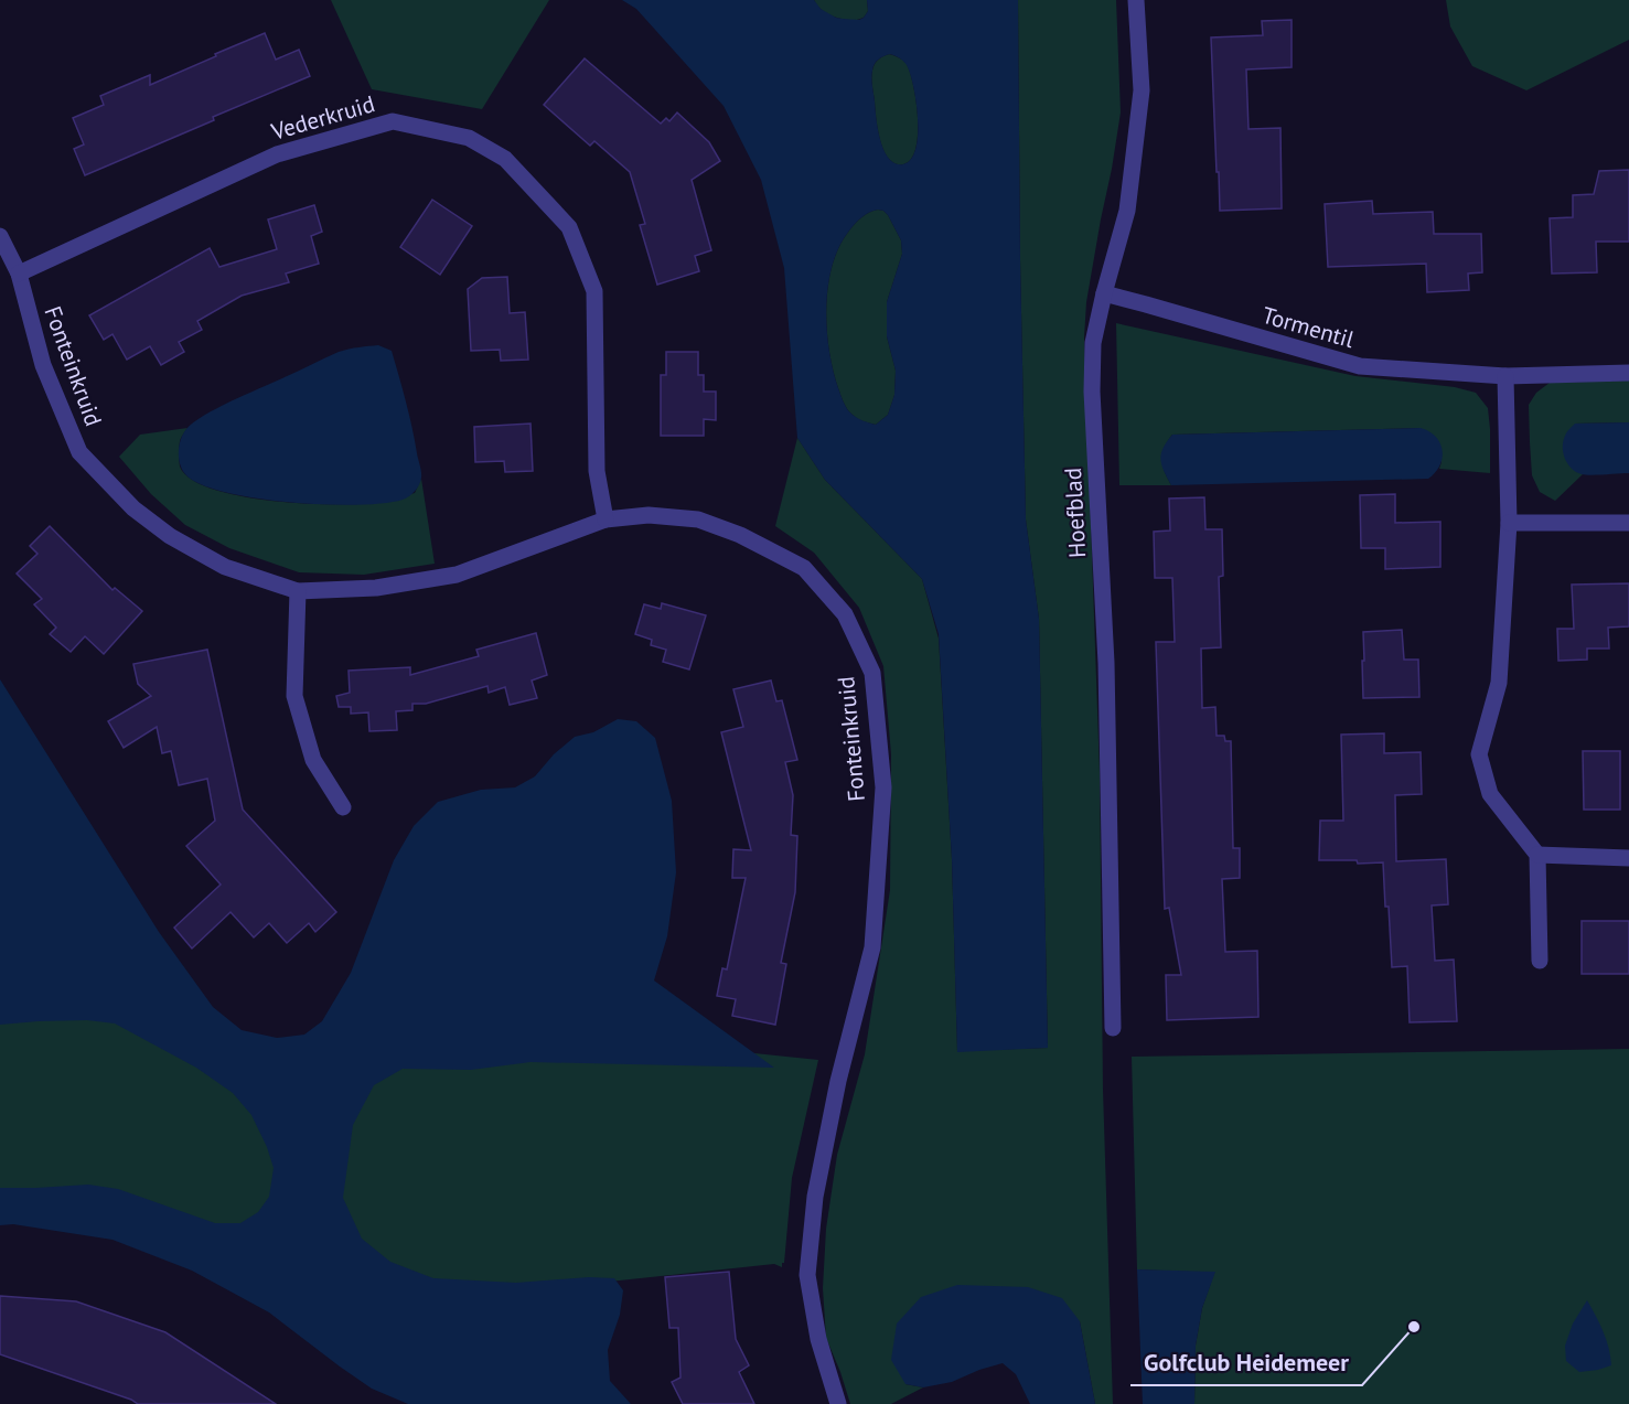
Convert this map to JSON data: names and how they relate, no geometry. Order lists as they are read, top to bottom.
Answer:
{
  "streets": {
    "street": [
      "Vederkruid",
      "Tormentil",
      "Fonteinkruid",
      "Hoefblad"
    ]
  },
  "crossings": [
    ["Vederkruid", "Fonteinkruid"],
    ["Tormentil", "Hoefblad"]
  ],
  "places": ["Golfclub Heidemeer"]
}
